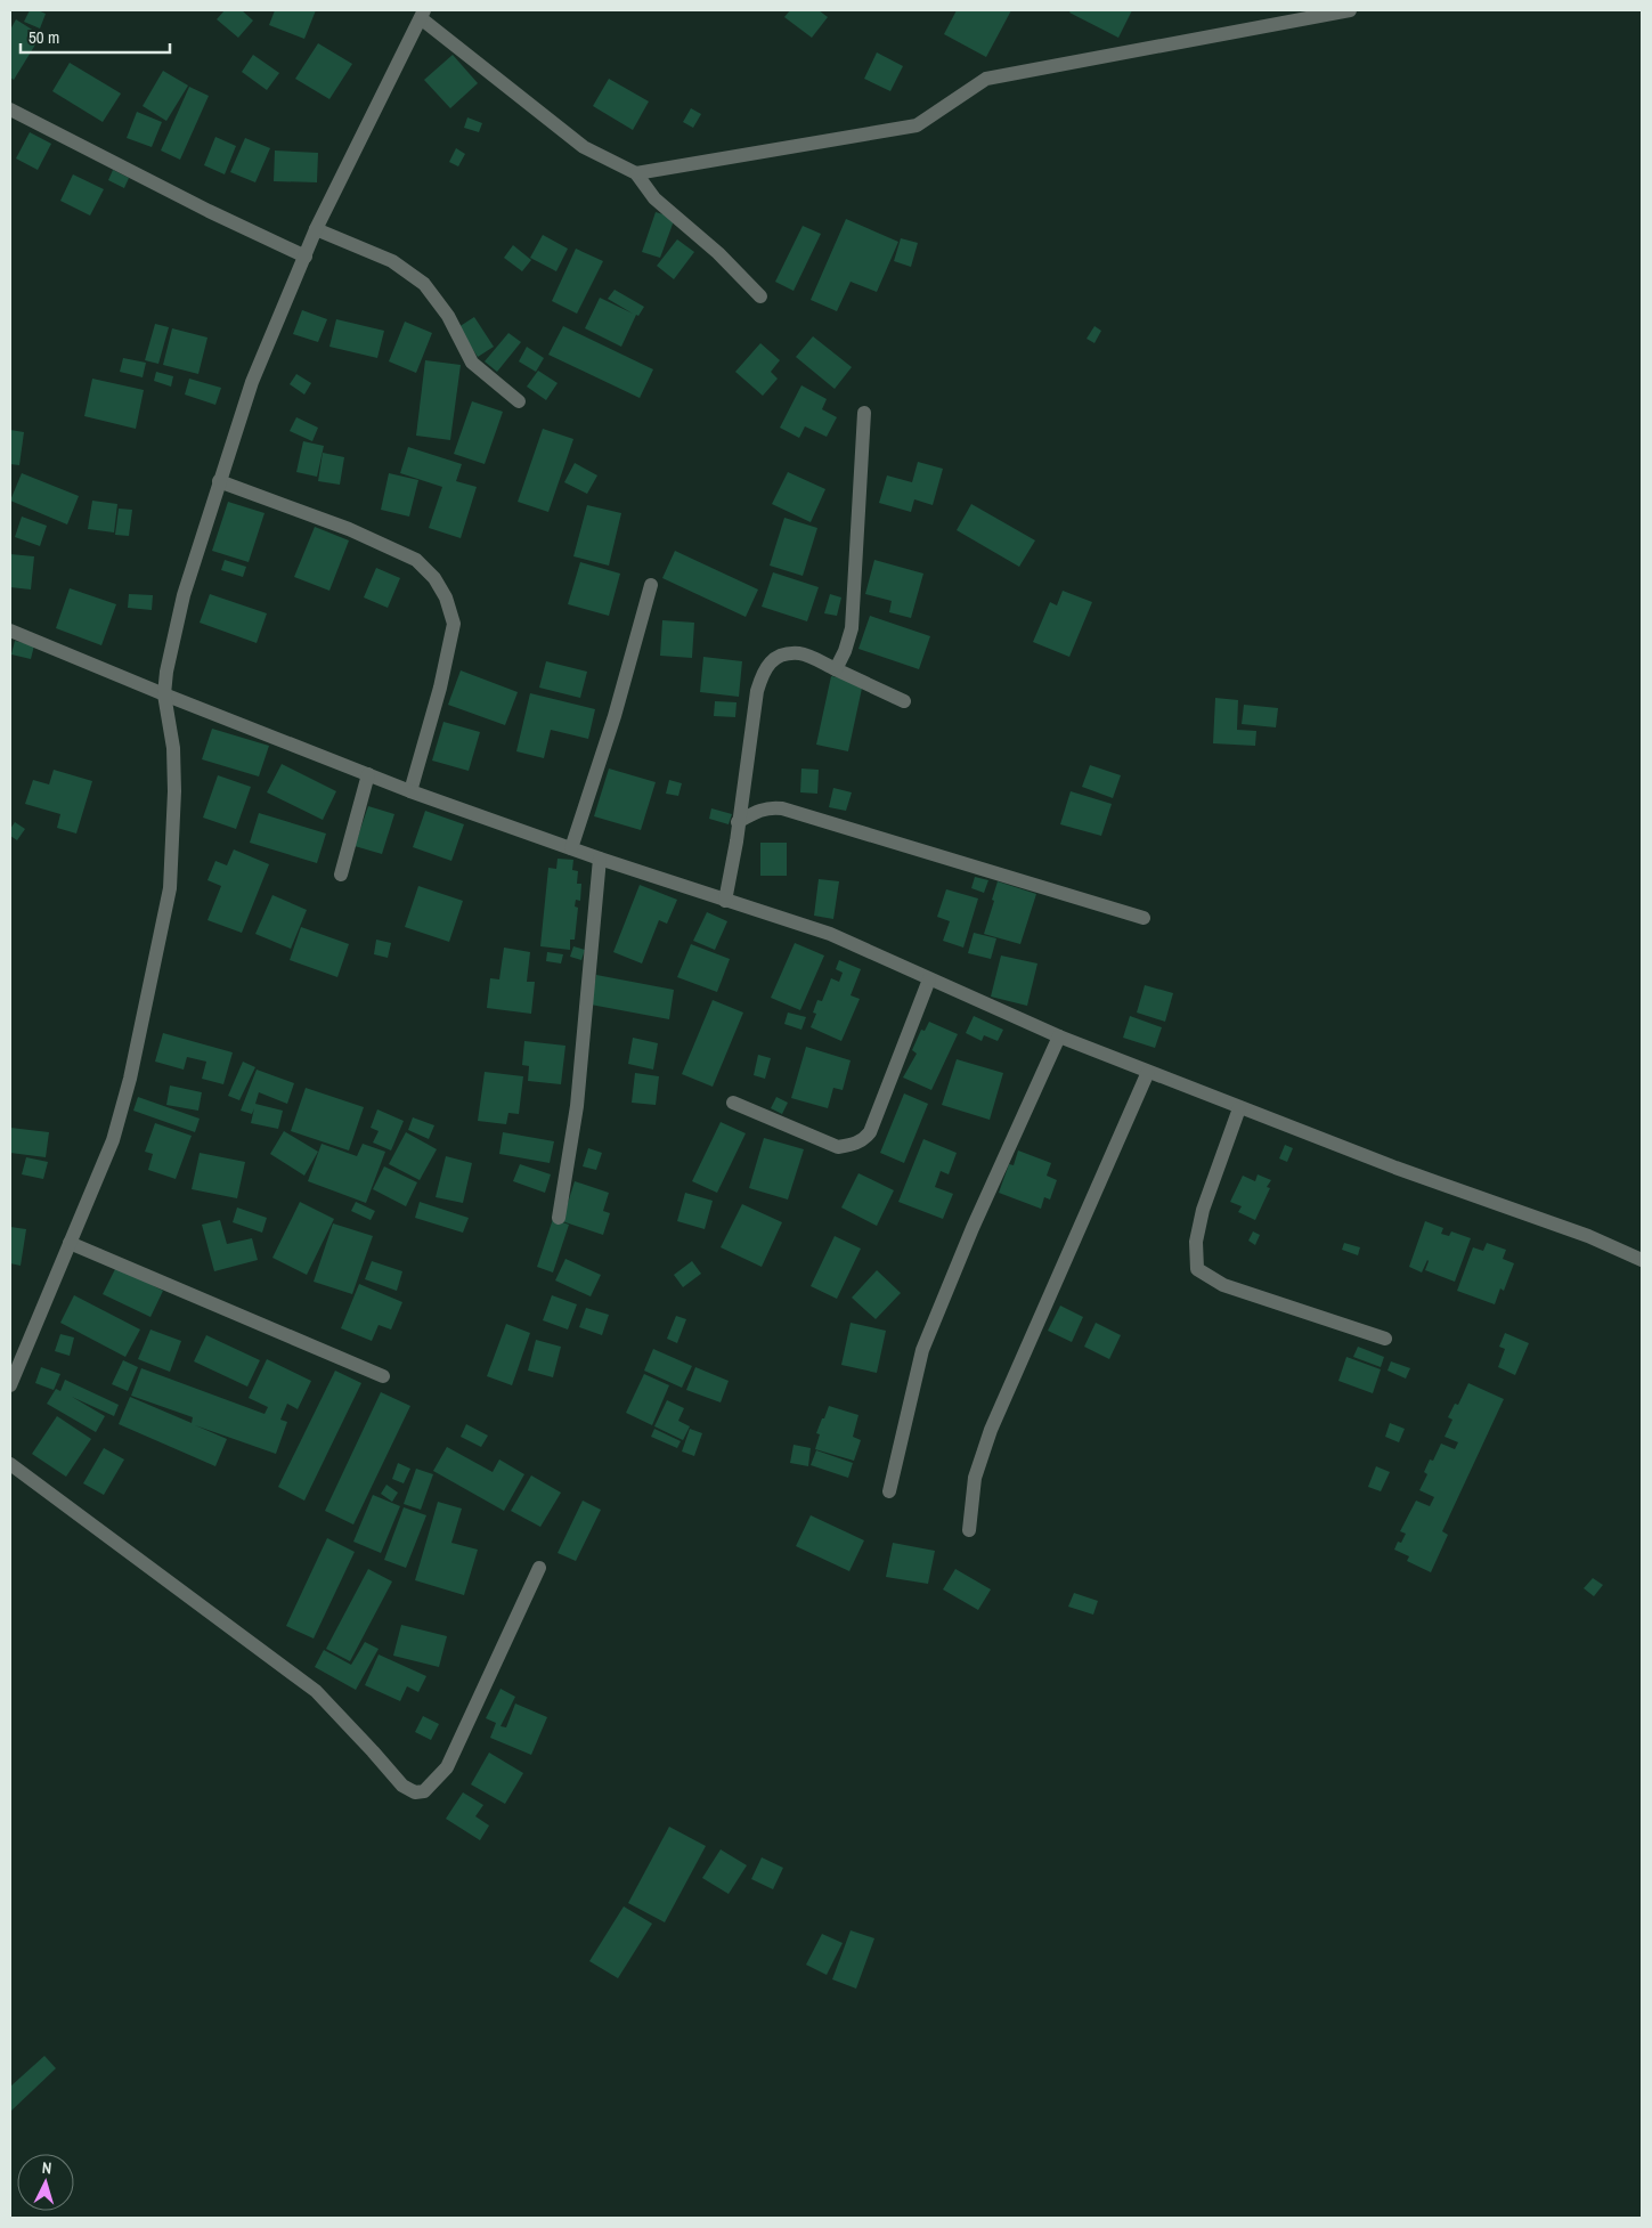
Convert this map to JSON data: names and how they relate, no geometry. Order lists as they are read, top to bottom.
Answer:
{
  "scale_bar": "50 m",
  "north": "top"
}
